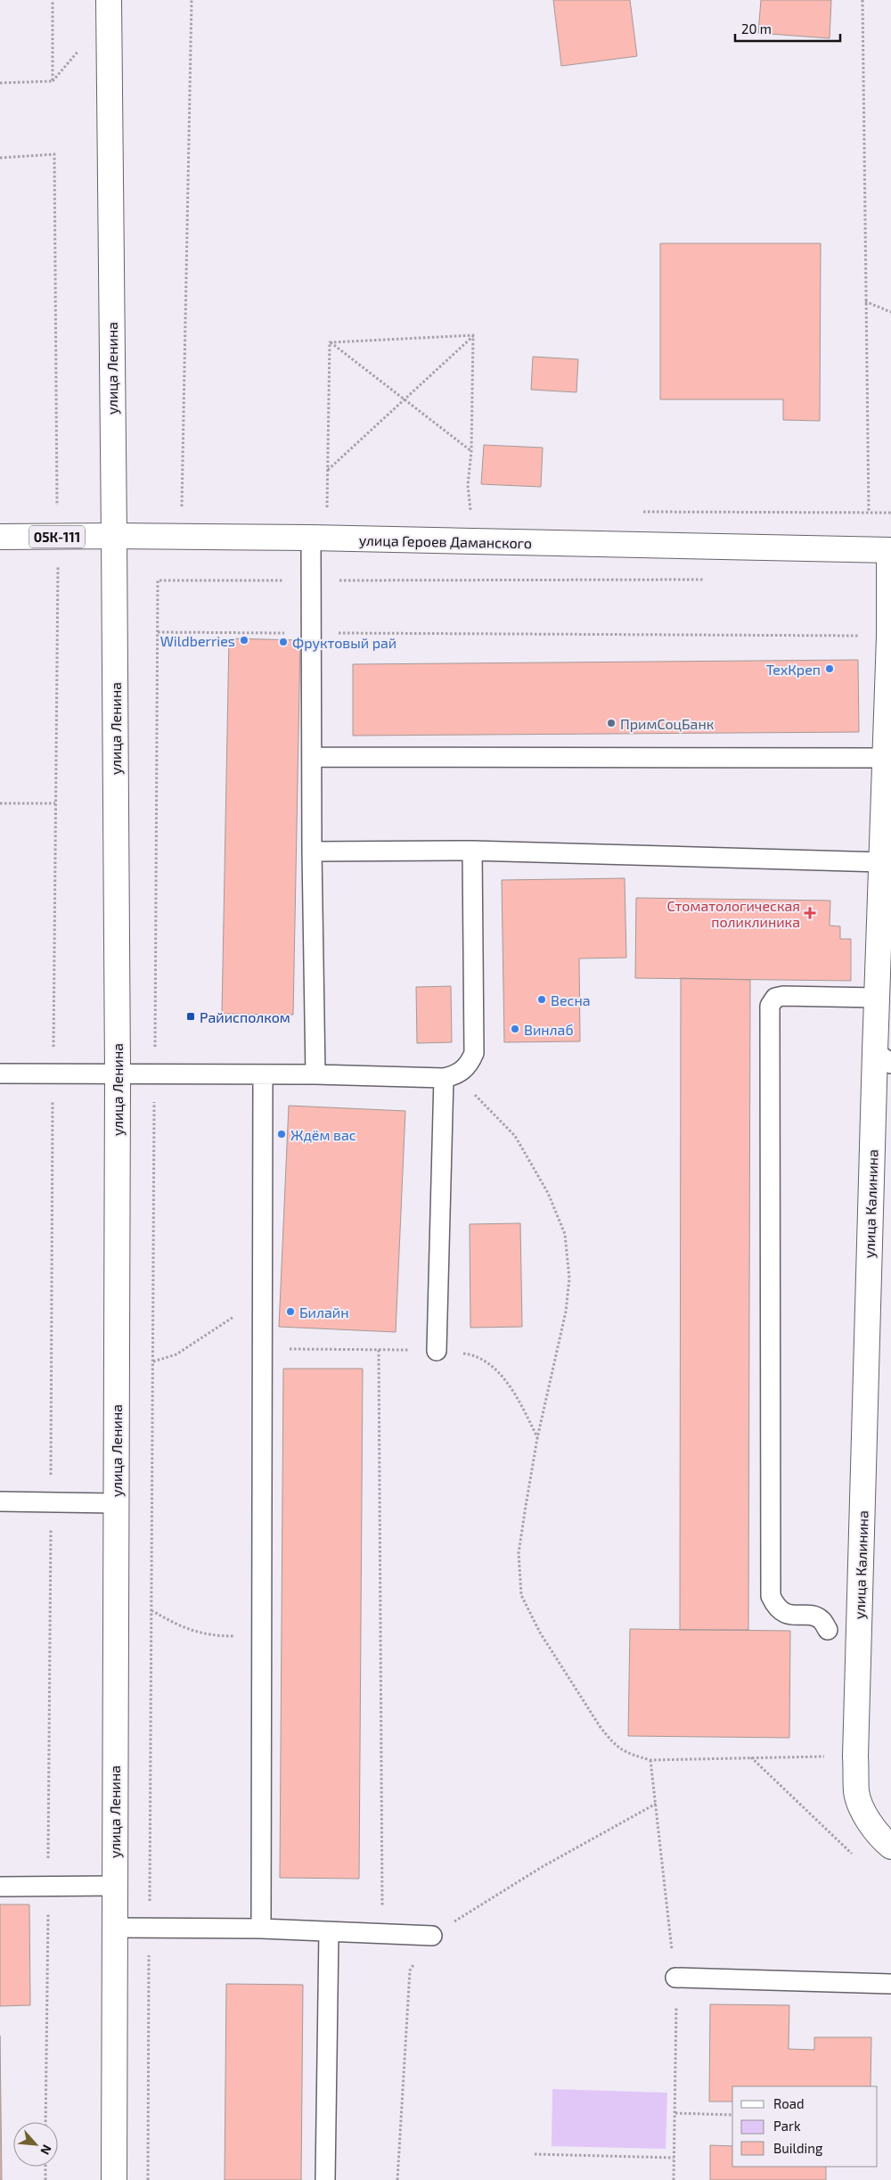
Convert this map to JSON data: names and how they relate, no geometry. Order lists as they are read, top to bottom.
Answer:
{
  "streets": {
    "main road": [
      "улица Ленина",
      "05К-111",
      "улица Героев Даманского",
      "улица Калинина"
    ]
  },
  "crossings": [
    ["улица Ленина", "улица Героев Даманского"],
    ["улица Героев Даманского", "улица Калинина"]
  ],
  "places": {
    "other": [
      "Wildberries",
      "Фруктовый рай",
      "ТехКреп",
      "ПримСоцБанк",
      "Весна",
      "Винлаб",
      "Ждём вас",
      "Билайн"
    ],
    "health": ["Стоматологическая поликлиника"],
    "transit": ["Райисполком"]
  },
  "legend": ["Road", "Park", "Building"],
  "scale_bar": "20 m",
  "north": "bottom right"
}
